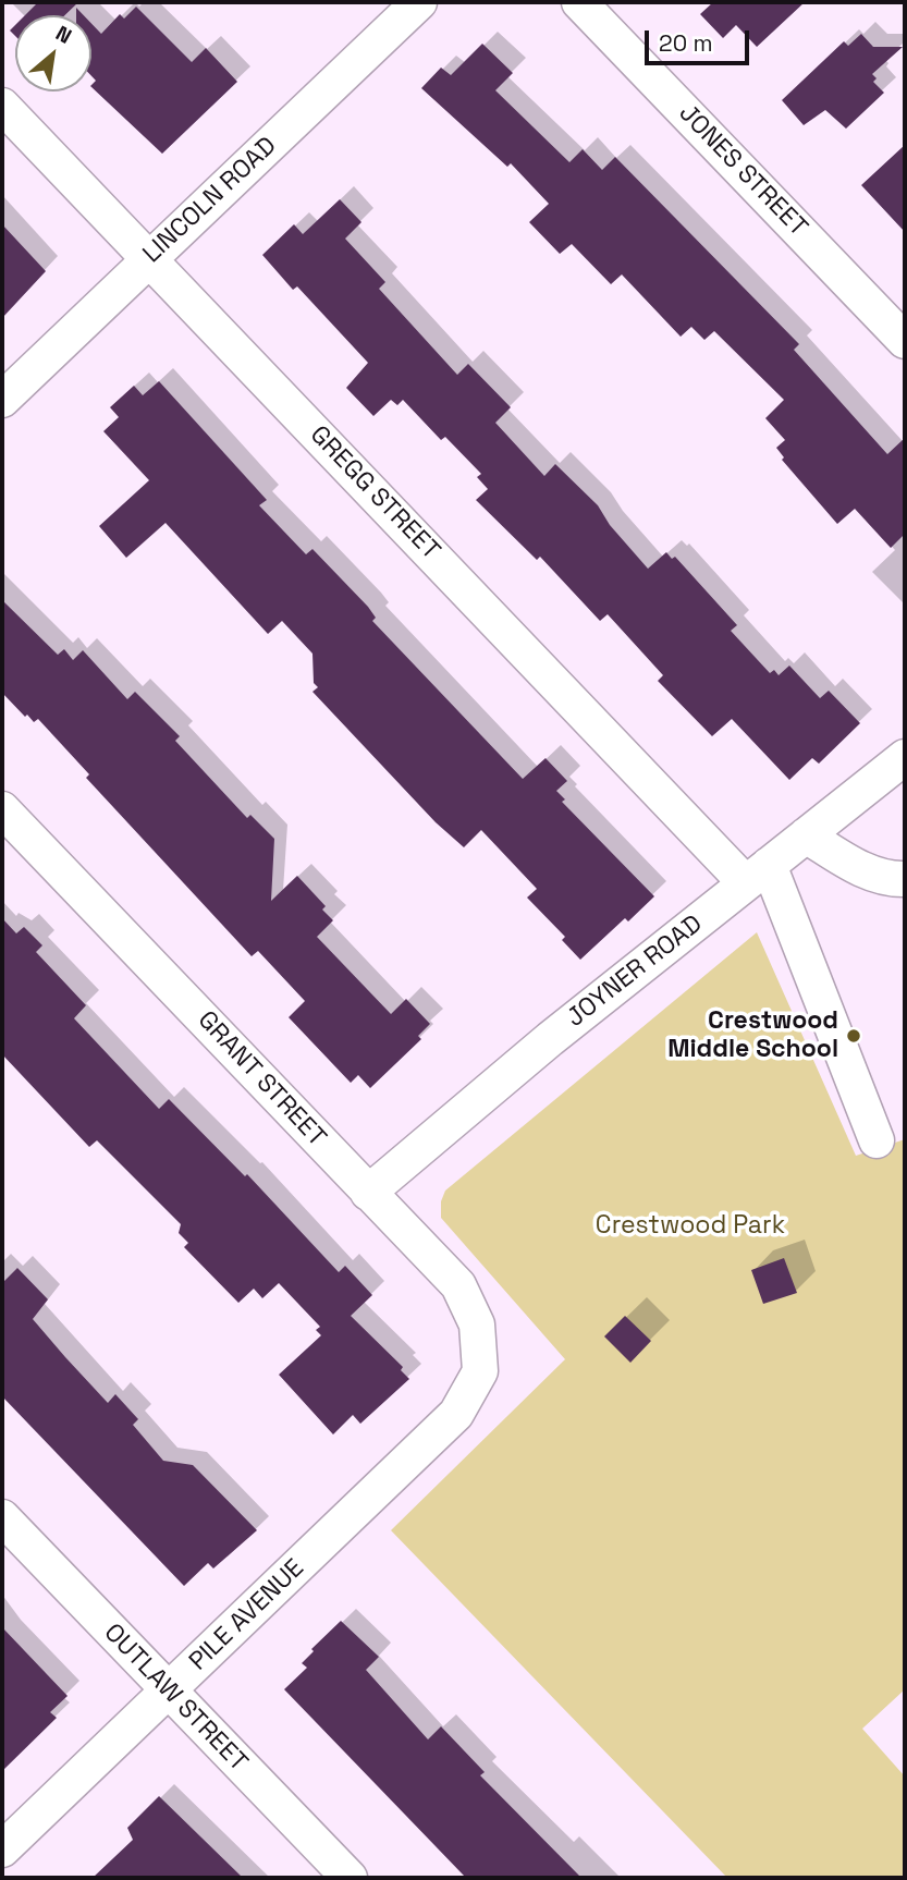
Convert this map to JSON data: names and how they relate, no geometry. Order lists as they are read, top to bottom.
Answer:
{
  "streets": {
    "street": [
      "JONES STREET",
      "LINCOLN ROAD",
      "GREGG STREET",
      "JOYNER ROAD",
      "GRANT STREET",
      "PILE AVENUE",
      "OUTLAW STREET"
    ]
  },
  "crossings": [
    ["LINCOLN ROAD", "GREGG STREET"],
    ["GREGG STREET", "JOYNER ROAD"],
    ["JOYNER ROAD", "GRANT STREET"],
    ["GRANT STREET", "PILE AVENUE"],
    ["PILE AVENUE", "OUTLAW STREET"]
  ],
  "parks": ["Crestwood Park"],
  "places": ["Crestwood Middle School"],
  "scale_bar": "20 m",
  "north": "top right"
}
